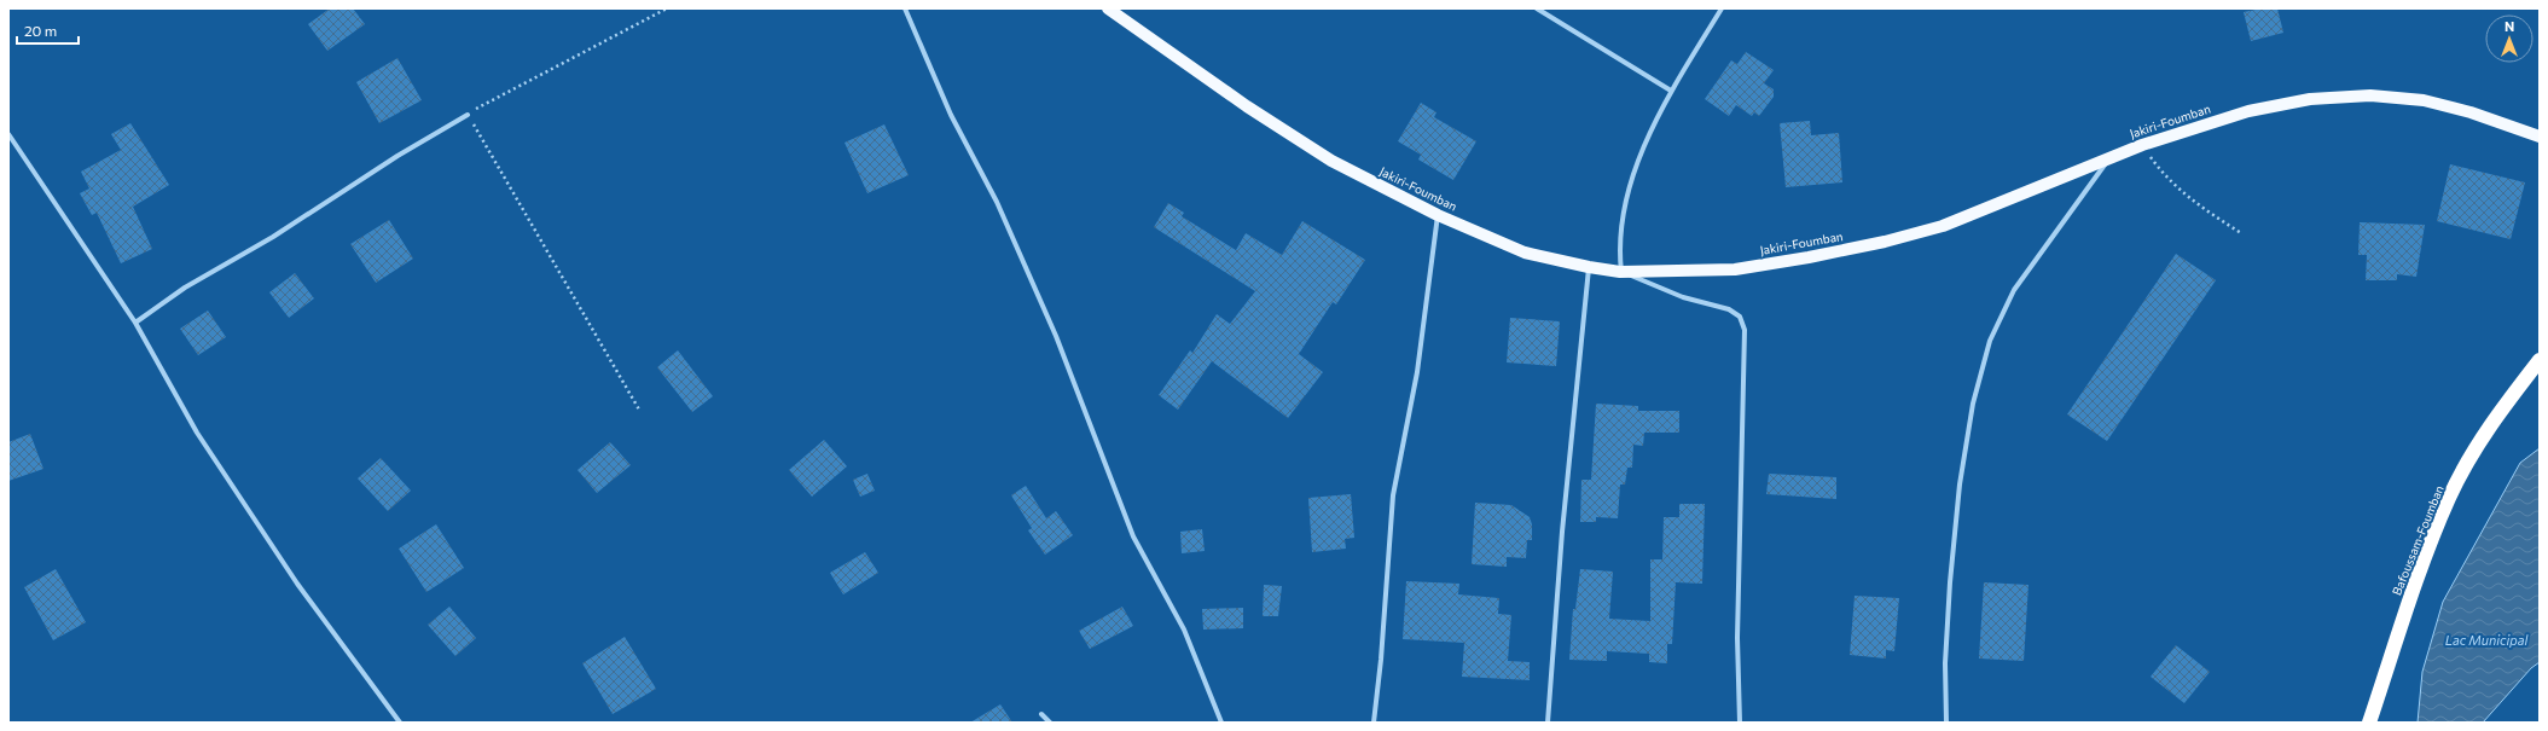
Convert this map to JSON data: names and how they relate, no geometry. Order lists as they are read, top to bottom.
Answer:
{
  "streets": {
    "highway": ["Bafoussam-Foumban"],
    "main road": ["Jakiri-Foumban"]
  },
  "water": ["Lac Municipal"],
  "scale_bar": "20 m",
  "north": "top"
}
